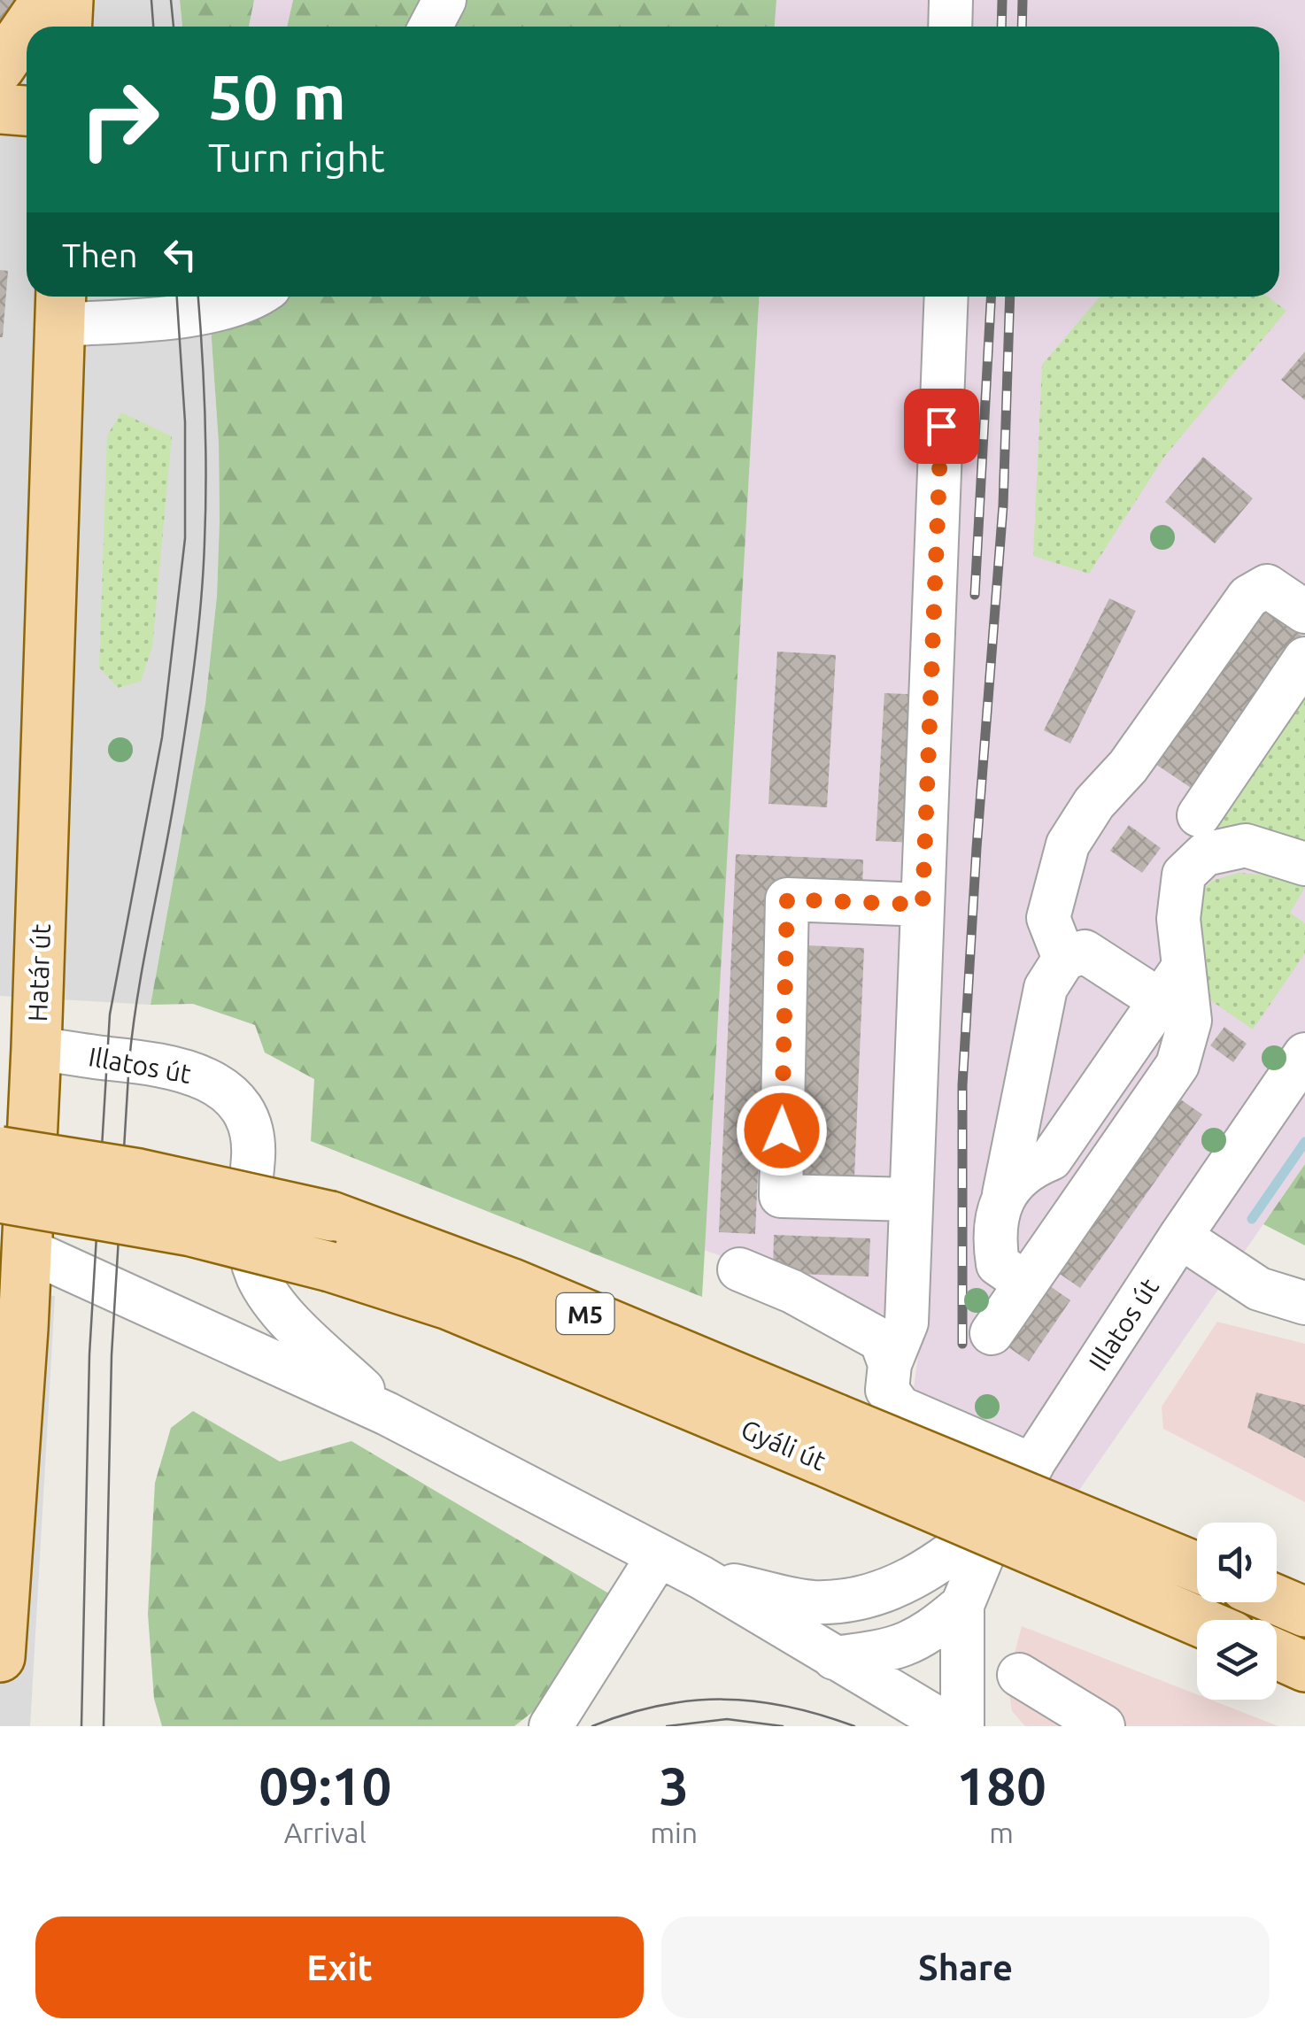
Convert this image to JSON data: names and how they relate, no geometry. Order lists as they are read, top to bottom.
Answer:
{
  "streets": {
    "main road": ["Határ út", "M5", "Gyáli út"],
    "street": ["Illatos út"]
  },
  "crossings": [
    ["Határ út", "Illatos út"]
  ],
  "page": {
    "turn": ["50 m", "Turn right"],
    "then": "Then",
    "eta": [
      "09:10",
      "Arrival",
      "3",
      "min",
      "180",
      "m"
    ],
    "buttons": ["Exit", "Share"]
  }
}
